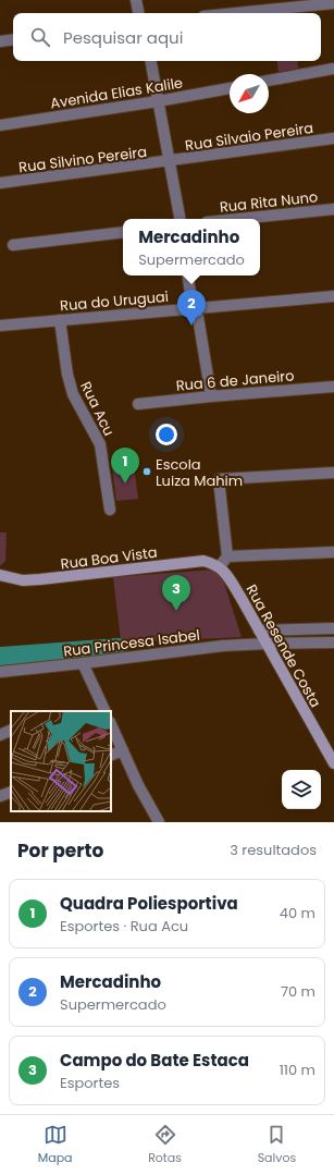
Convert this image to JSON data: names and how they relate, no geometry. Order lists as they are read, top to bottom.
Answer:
{
  "streets": {
    "main road": ["Rua Boa Vista", "Rua Resende Costa"],
    "street": [
      "Avenida Elias Kalile",
      "Rua Silvaio Pereira",
      "Rua Silvino Pereira",
      "Rua Rita Nuno",
      "Rua do Uruguai",
      "Rua 6 de Janeiro",
      "Rua Acu",
      "Rua Princesa Isabel"
    ]
  },
  "crossings": [
    ["Rua Silvaio Pereira", "Rua Silvino Pereira"],
    ["Rua do Uruguai", "Rua Acu"],
    ["Rua Boa Vista", "Rua Resende Costa"],
    ["Rua Princesa Isabel", "Rua Resende Costa"]
  ],
  "places": ["Escola Luiza Mahim"],
  "north": "bottom left",
  "page": {
    "search": "Pesquisar aqui",
    "popup": ["Mercadinho", "Supermercado"],
    "pins": ["2", "1", "3"],
    "heading": ["Por perto", "3 resultados"],
    "list": [
      {
        "mark": "1",
        "name": "Quadra Poliesportiva",
        "note": "Esportes · Rua Acu",
        "value": "40 m"
      },
      {
        "mark": "2",
        "name": "Mercadinho",
        "note": "Supermercado",
        "value": "70 m"
      },
      {
        "mark": "3",
        "name": "Campo do Bate Estaca",
        "note": "Esportes",
        "value": "110 m"
      }
    ],
    "nav": ["Mapa", "Rotas", "Salvos"]
  }
}
